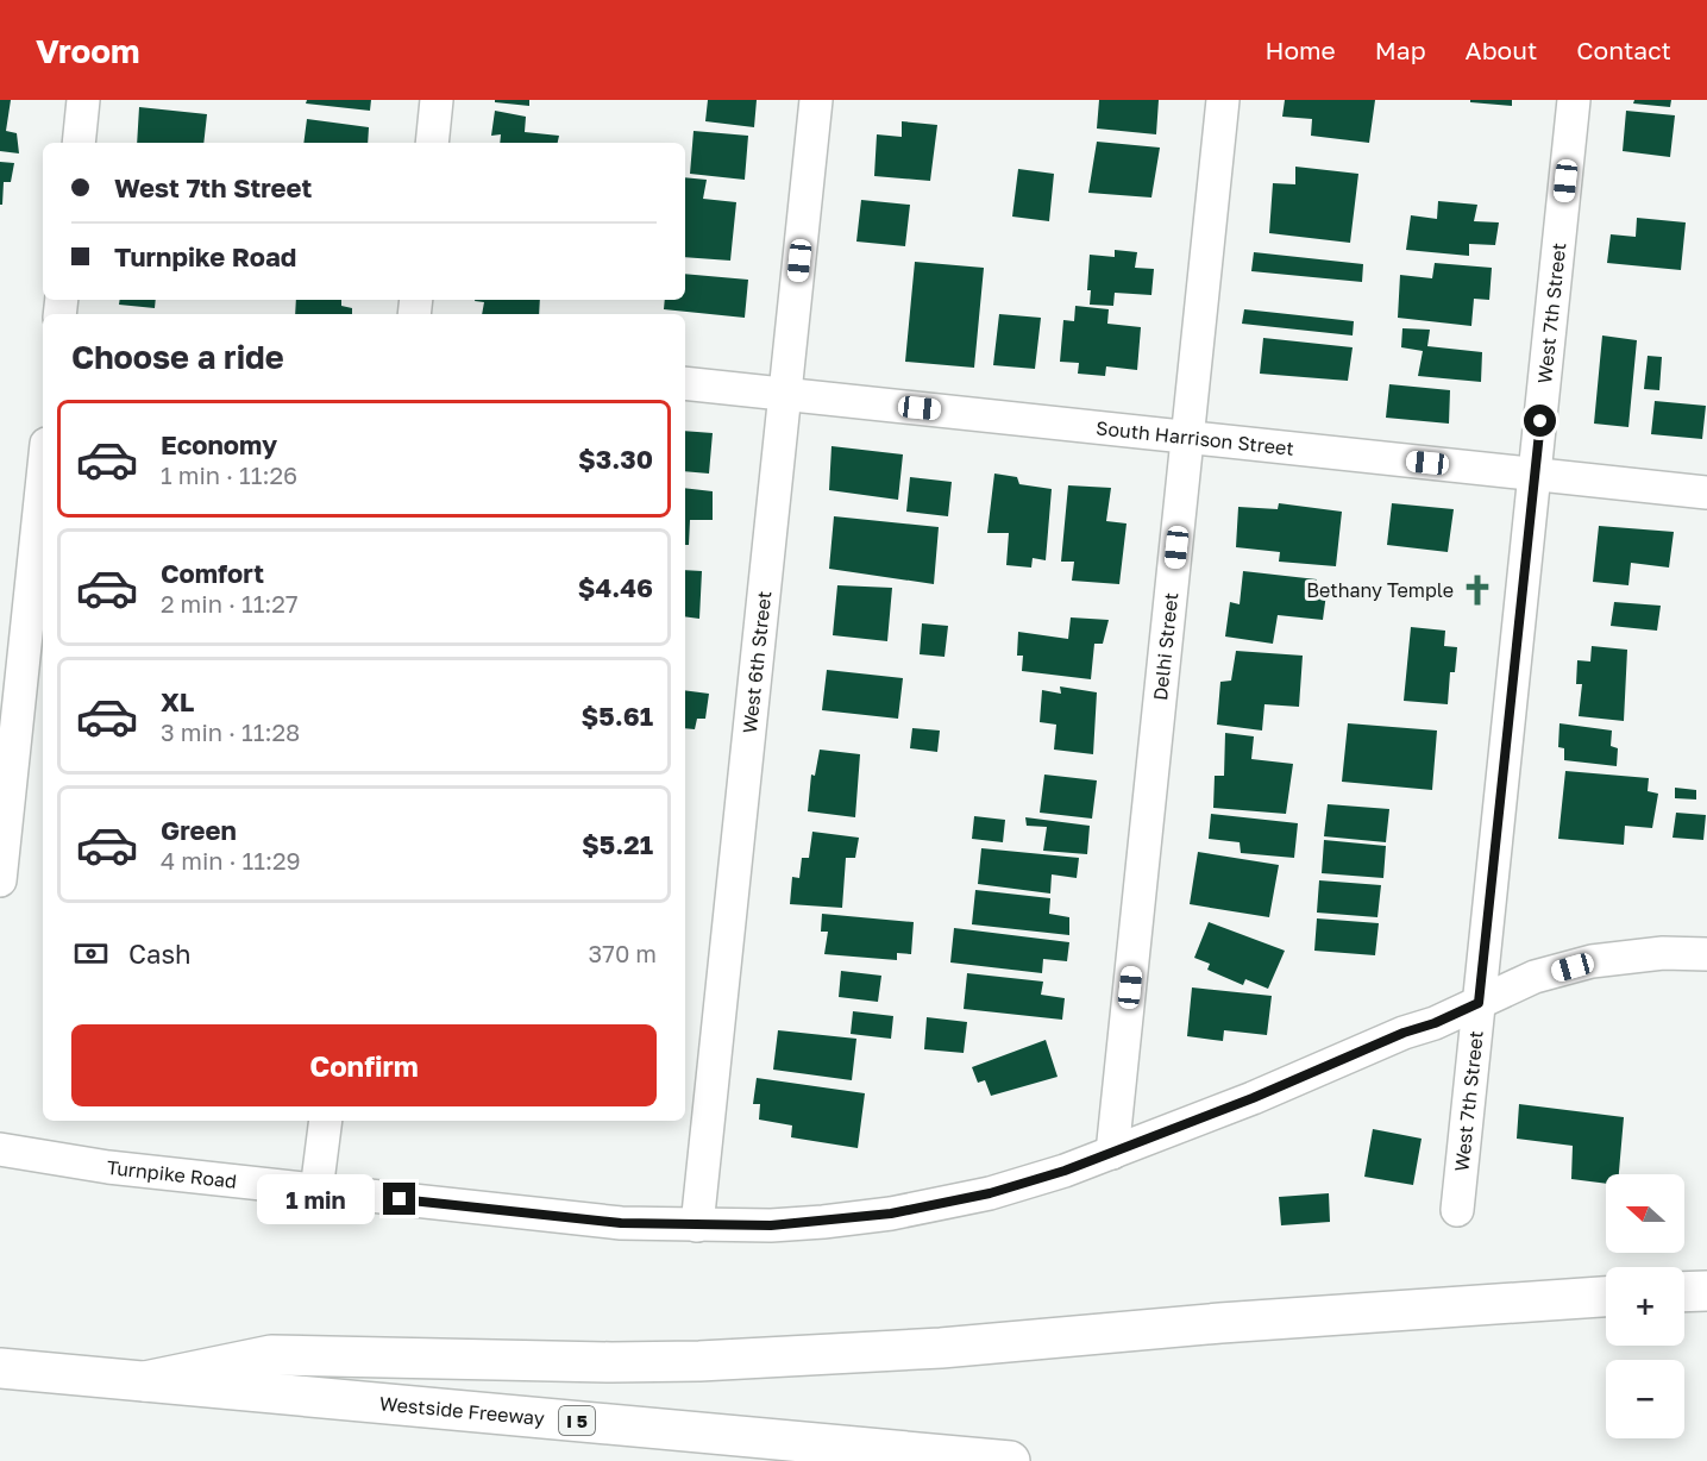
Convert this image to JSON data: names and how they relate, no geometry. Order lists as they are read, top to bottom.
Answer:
{
  "streets": {
    "highway": ["Westside Freeway", "I 5"],
    "street": [
      "West 7th Street",
      "South Harrison Street",
      "Delhi Street",
      "West 6th Street",
      "Turnpike Road"
    ]
  },
  "crossings": [
    ["West 7th Street", "South Harrison Street"],
    ["West 7th Street", "Turnpike Road"],
    ["South Harrison Street", "Delhi Street"],
    ["South Harrison Street", "West 6th Street"],
    ["Delhi Street", "Turnpike Road"],
    ["West 6th Street", "Turnpike Road"]
  ],
  "places": {
    "church": ["Bethany Temple"]
  },
  "north": "left",
  "page": {
    "header": "Vroom",
    "nav": [
      "Home",
      "Map",
      "About",
      "Contact"
    ],
    "banner": ["West 7th Street", "Turnpike Road"],
    "heading": "Choose a ride",
    "list": [
      {
        "name": "Economy",
        "note": "1 min · 11:26",
        "value": "$3.30"
      },
      {
        "name": "Comfort",
        "note": "2 min · 11:27",
        "value": "$4.46"
      },
      {
        "name": "XL",
        "note": "3 min · 11:28",
        "value": "$5.61"
      },
      {
        "name": "Green",
        "note": "4 min · 11:29",
        "value": "$5.21"
      }
    ],
    "pay": ["Cash", "370 m"],
    "buttons": "Confirm",
    "map_buttons": ["+", "−"],
    "bubble": "1 min"
  }
}
